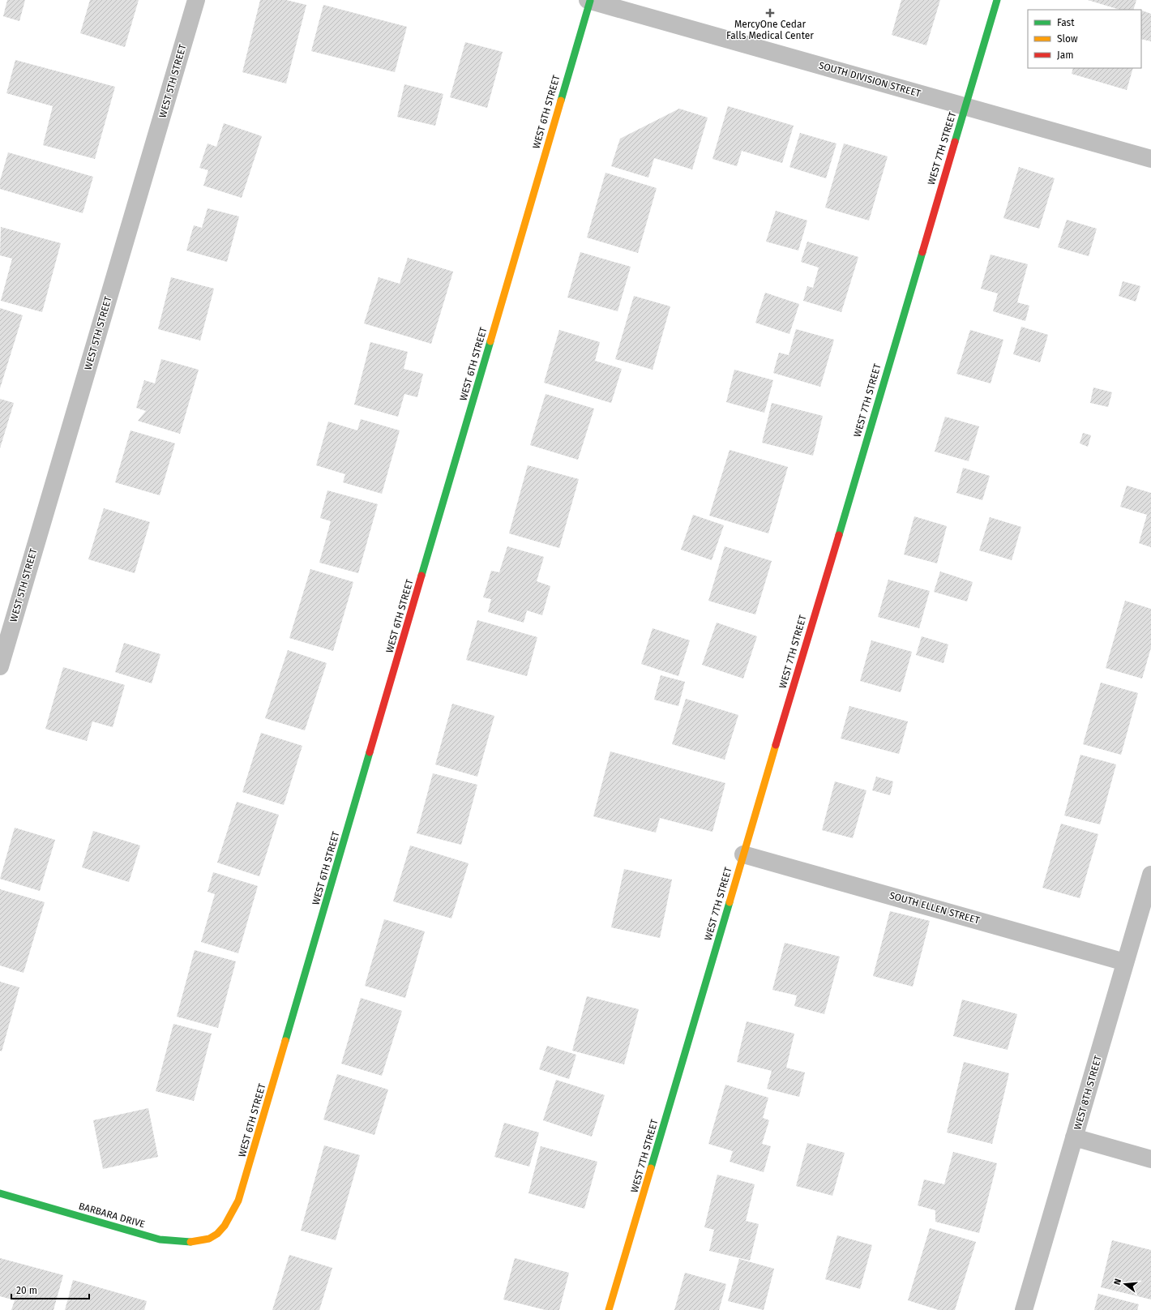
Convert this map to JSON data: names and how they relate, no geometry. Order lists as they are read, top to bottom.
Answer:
{
  "streets": {
    "street": [
      "SOUTH DIVISION STREET",
      "WEST 5TH STREET",
      "WEST 6TH STREET",
      "WEST 7TH STREET",
      "SOUTH ELLEN STREET",
      "WEST 8TH STREET",
      "BARBARA DRIVE"
    ]
  },
  "crossings": [
    ["SOUTH DIVISION STREET", "WEST 6TH STREET"],
    ["SOUTH DIVISION STREET", "WEST 7TH STREET"],
    ["WEST 6TH STREET", "BARBARA DRIVE"],
    ["WEST 7TH STREET", "SOUTH ELLEN STREET"],
    ["SOUTH ELLEN STREET", "WEST 8TH STREET"]
  ],
  "places": {
    "health": ["MercyOne Cedar Falls Medical Center"]
  },
  "legend": ["Fast", "Slow", "Jam"],
  "scale_bar": "20 m",
  "north": "left"
}
